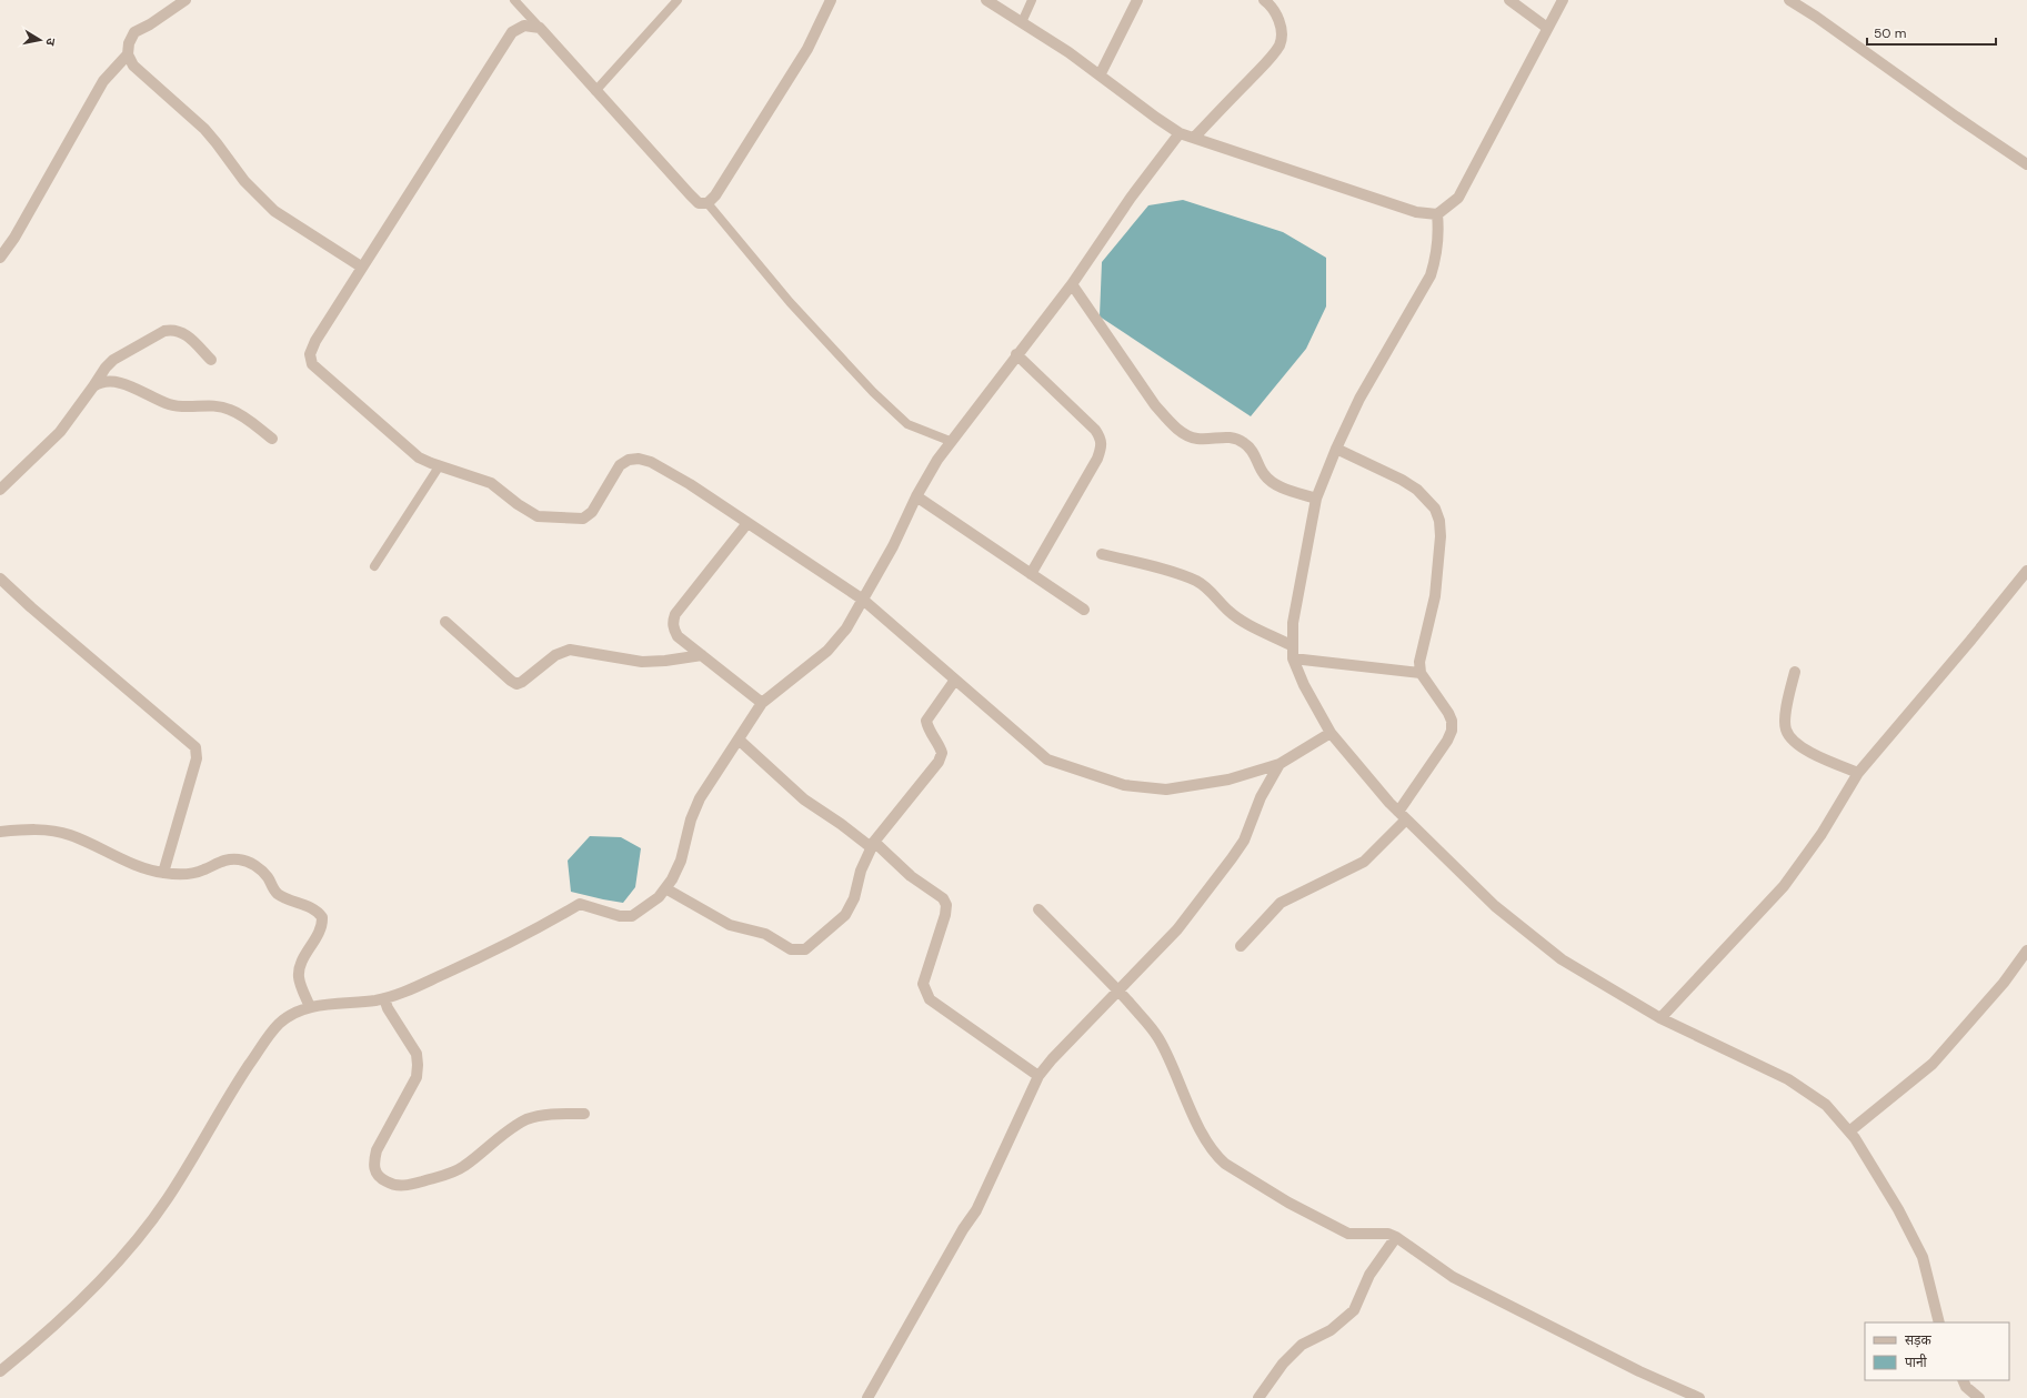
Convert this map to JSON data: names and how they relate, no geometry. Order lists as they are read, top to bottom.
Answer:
{
  "legend": ["सड़क", "पानी"],
  "scale_bar": "50 m",
  "north": "right"
}
